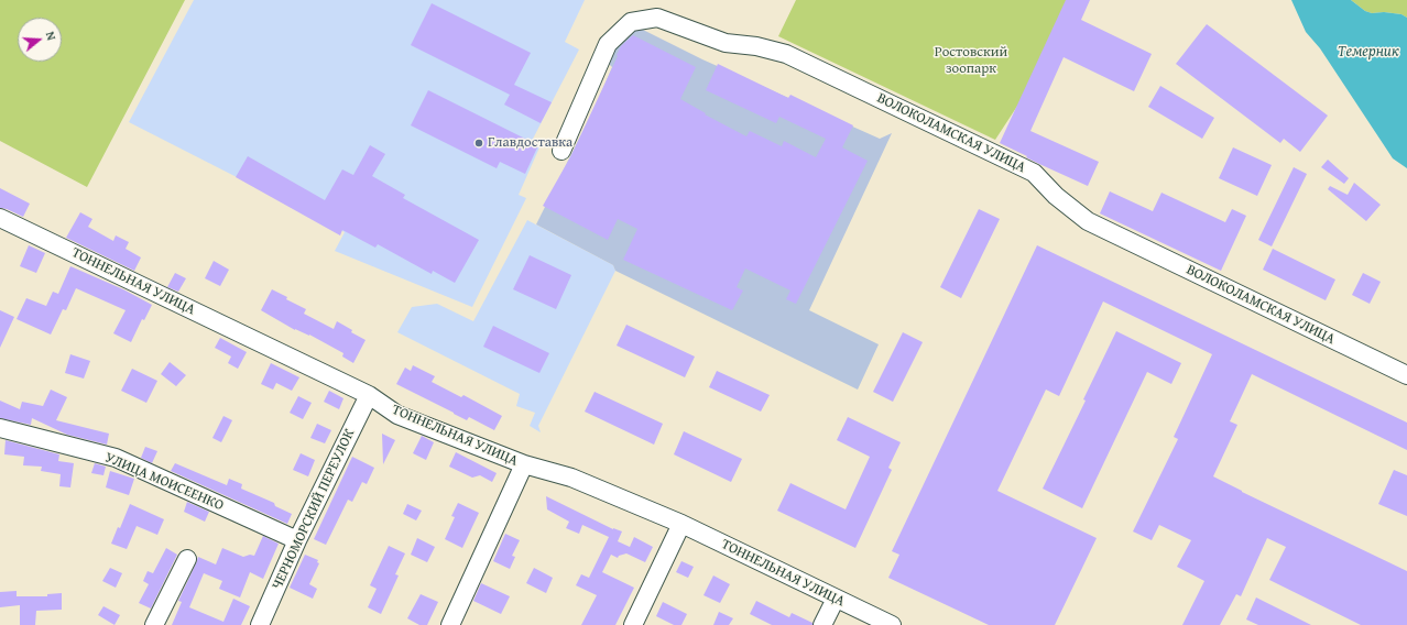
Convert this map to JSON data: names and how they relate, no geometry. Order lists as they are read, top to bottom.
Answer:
{
  "streets": {
    "street": [
      "ВОЛОКОЛАМСКАЯ УЛИЦА",
      "ТОННЕЛЬНАЯ УЛИЦА",
      "УЛИЦА МОИСЕЕНКО",
      "ЧЕРНОМОРСКИЙ ПЕРЕУЛОК"
    ]
  },
  "crossings": [
    ["ТОННЕЛЬНАЯ УЛИЦА", "ЧЕРНОМОРСКИЙ ПЕРЕУЛОК"],
    ["УЛИЦА МОИСЕЕНКО", "ЧЕРНОМОРСКИЙ ПЕРЕУЛОК"]
  ],
  "water": ["Темерник"],
  "parks": ["Ростовский зоопарк"],
  "places": ["Главдоставка"],
  "north": "right"
}
